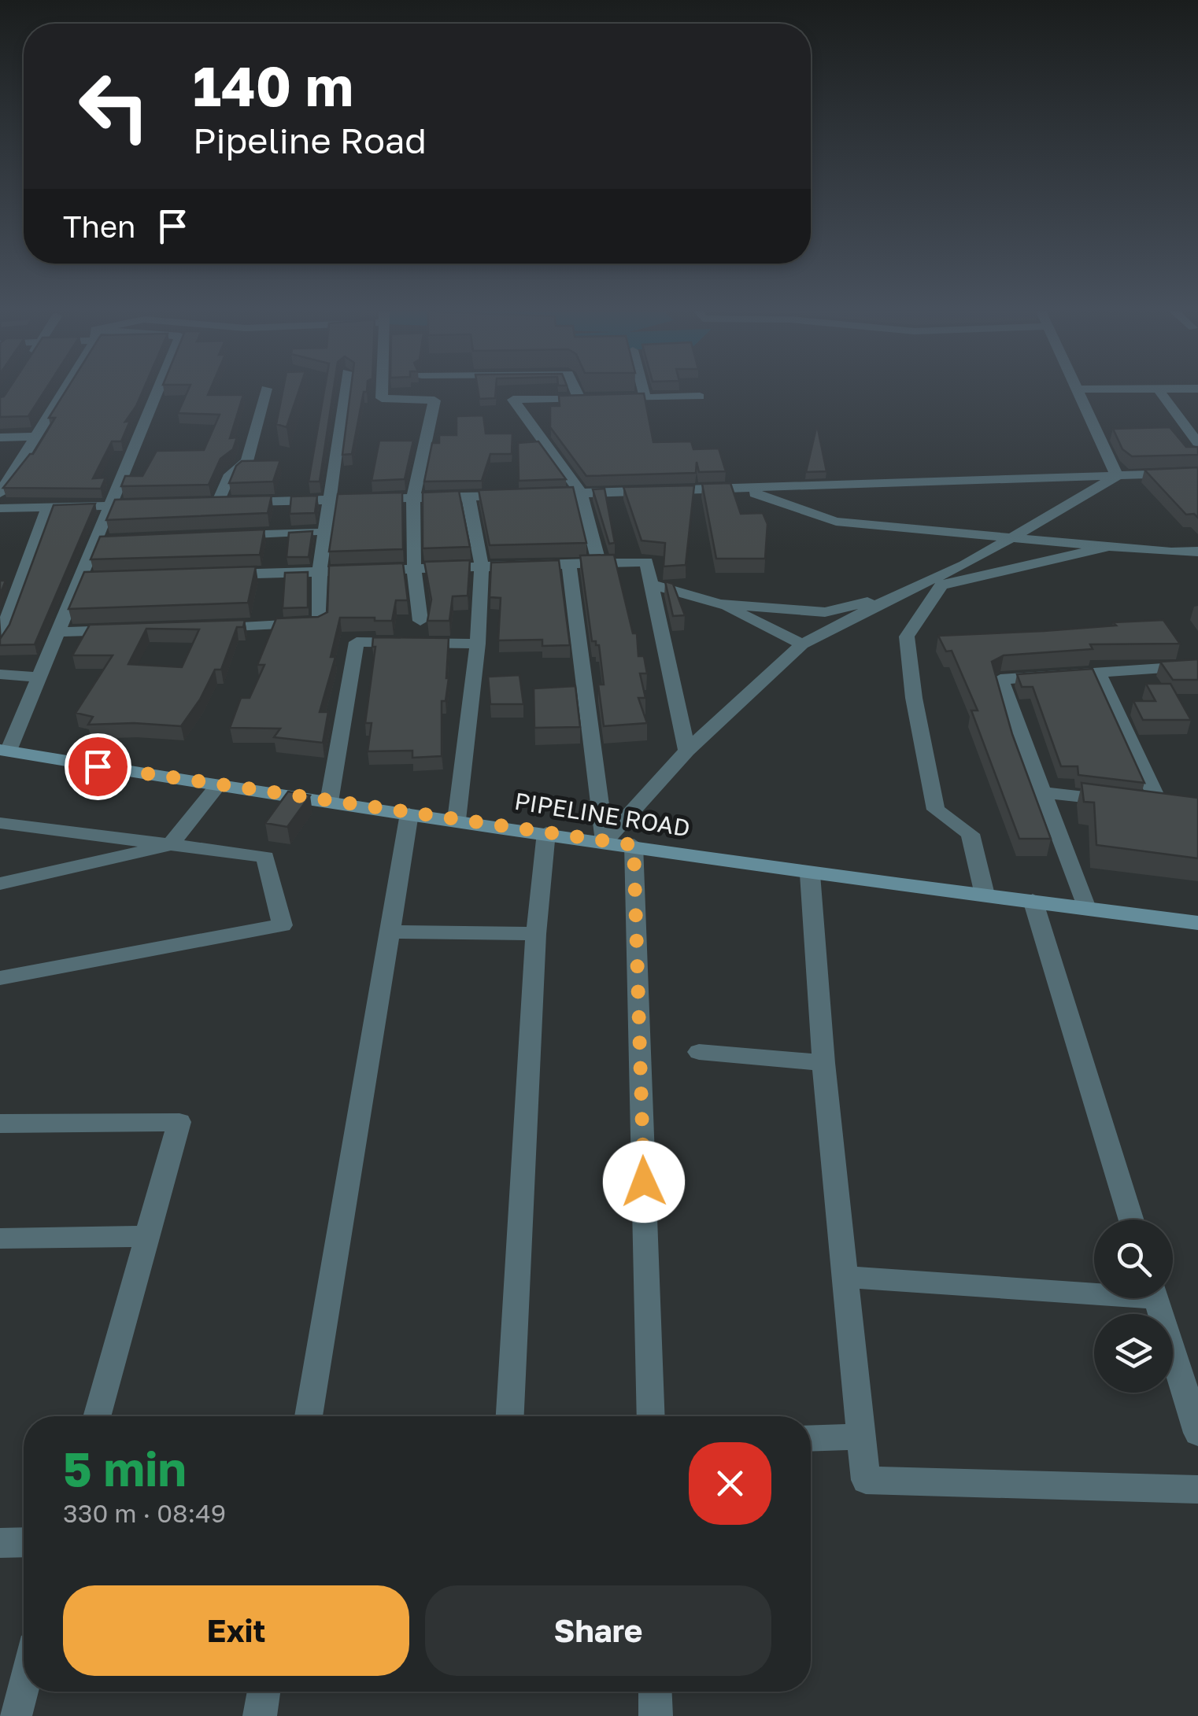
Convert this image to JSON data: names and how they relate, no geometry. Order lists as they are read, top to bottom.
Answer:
{
  "streets": {
    "main road": ["PIPELINE ROAD"]
  },
  "page": {
    "turn": ["140 m", "Pipeline Road"],
    "then": "Then",
    "heading": ["5 min", "330 m · 08:49"],
    "buttons": ["Exit", "Share"]
  }
}
